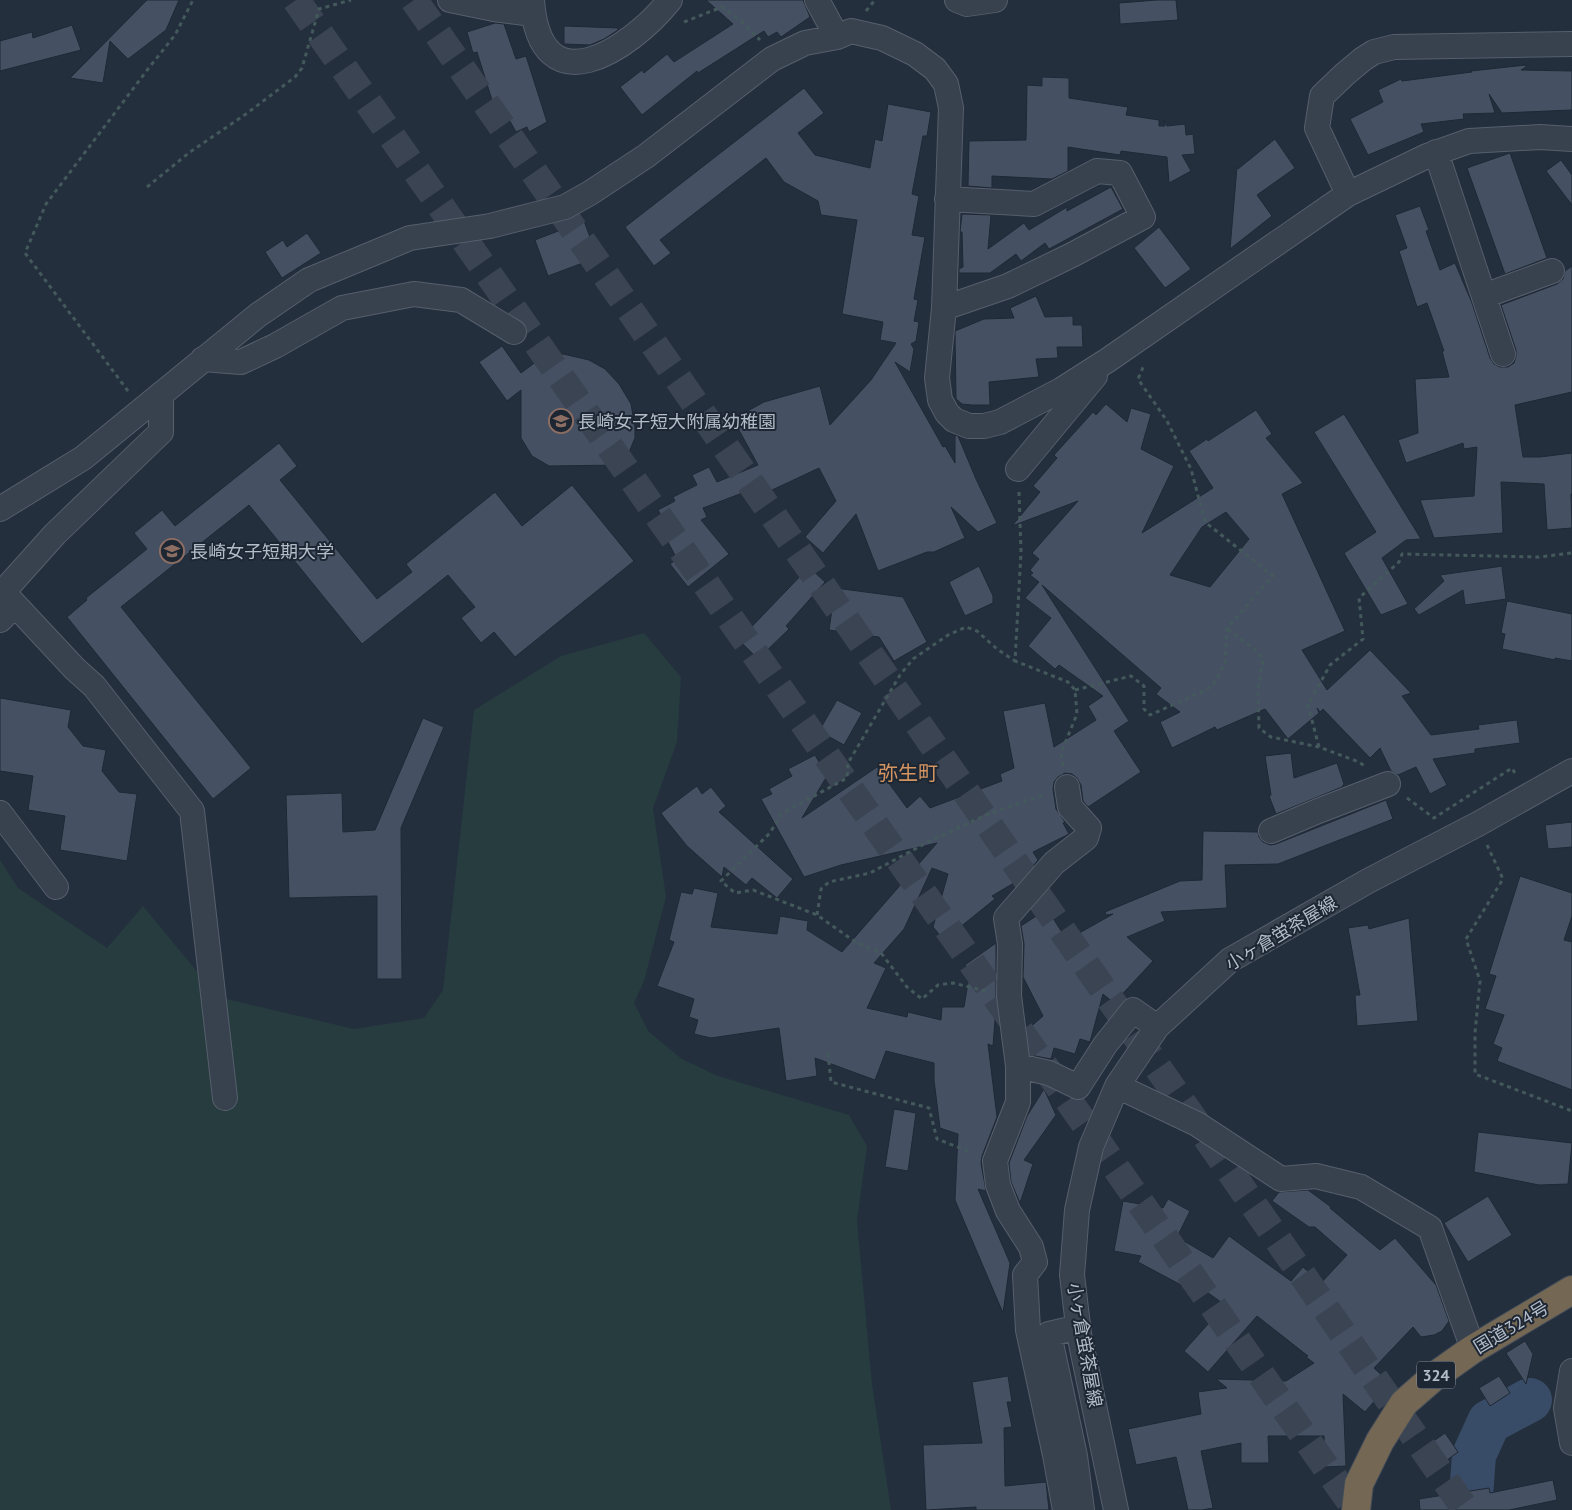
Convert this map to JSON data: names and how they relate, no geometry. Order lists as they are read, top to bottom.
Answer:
{
  "streets": {
    "highway": ["国道324号", "324"],
    "street": ["小ヶ倉蛍茶屋線"]
  },
  "districts": ["弥生町"],
  "places": {
    "school or university": ["長崎女子短大附属幼稚園", "長崎女子短期大学"]
  }
}
